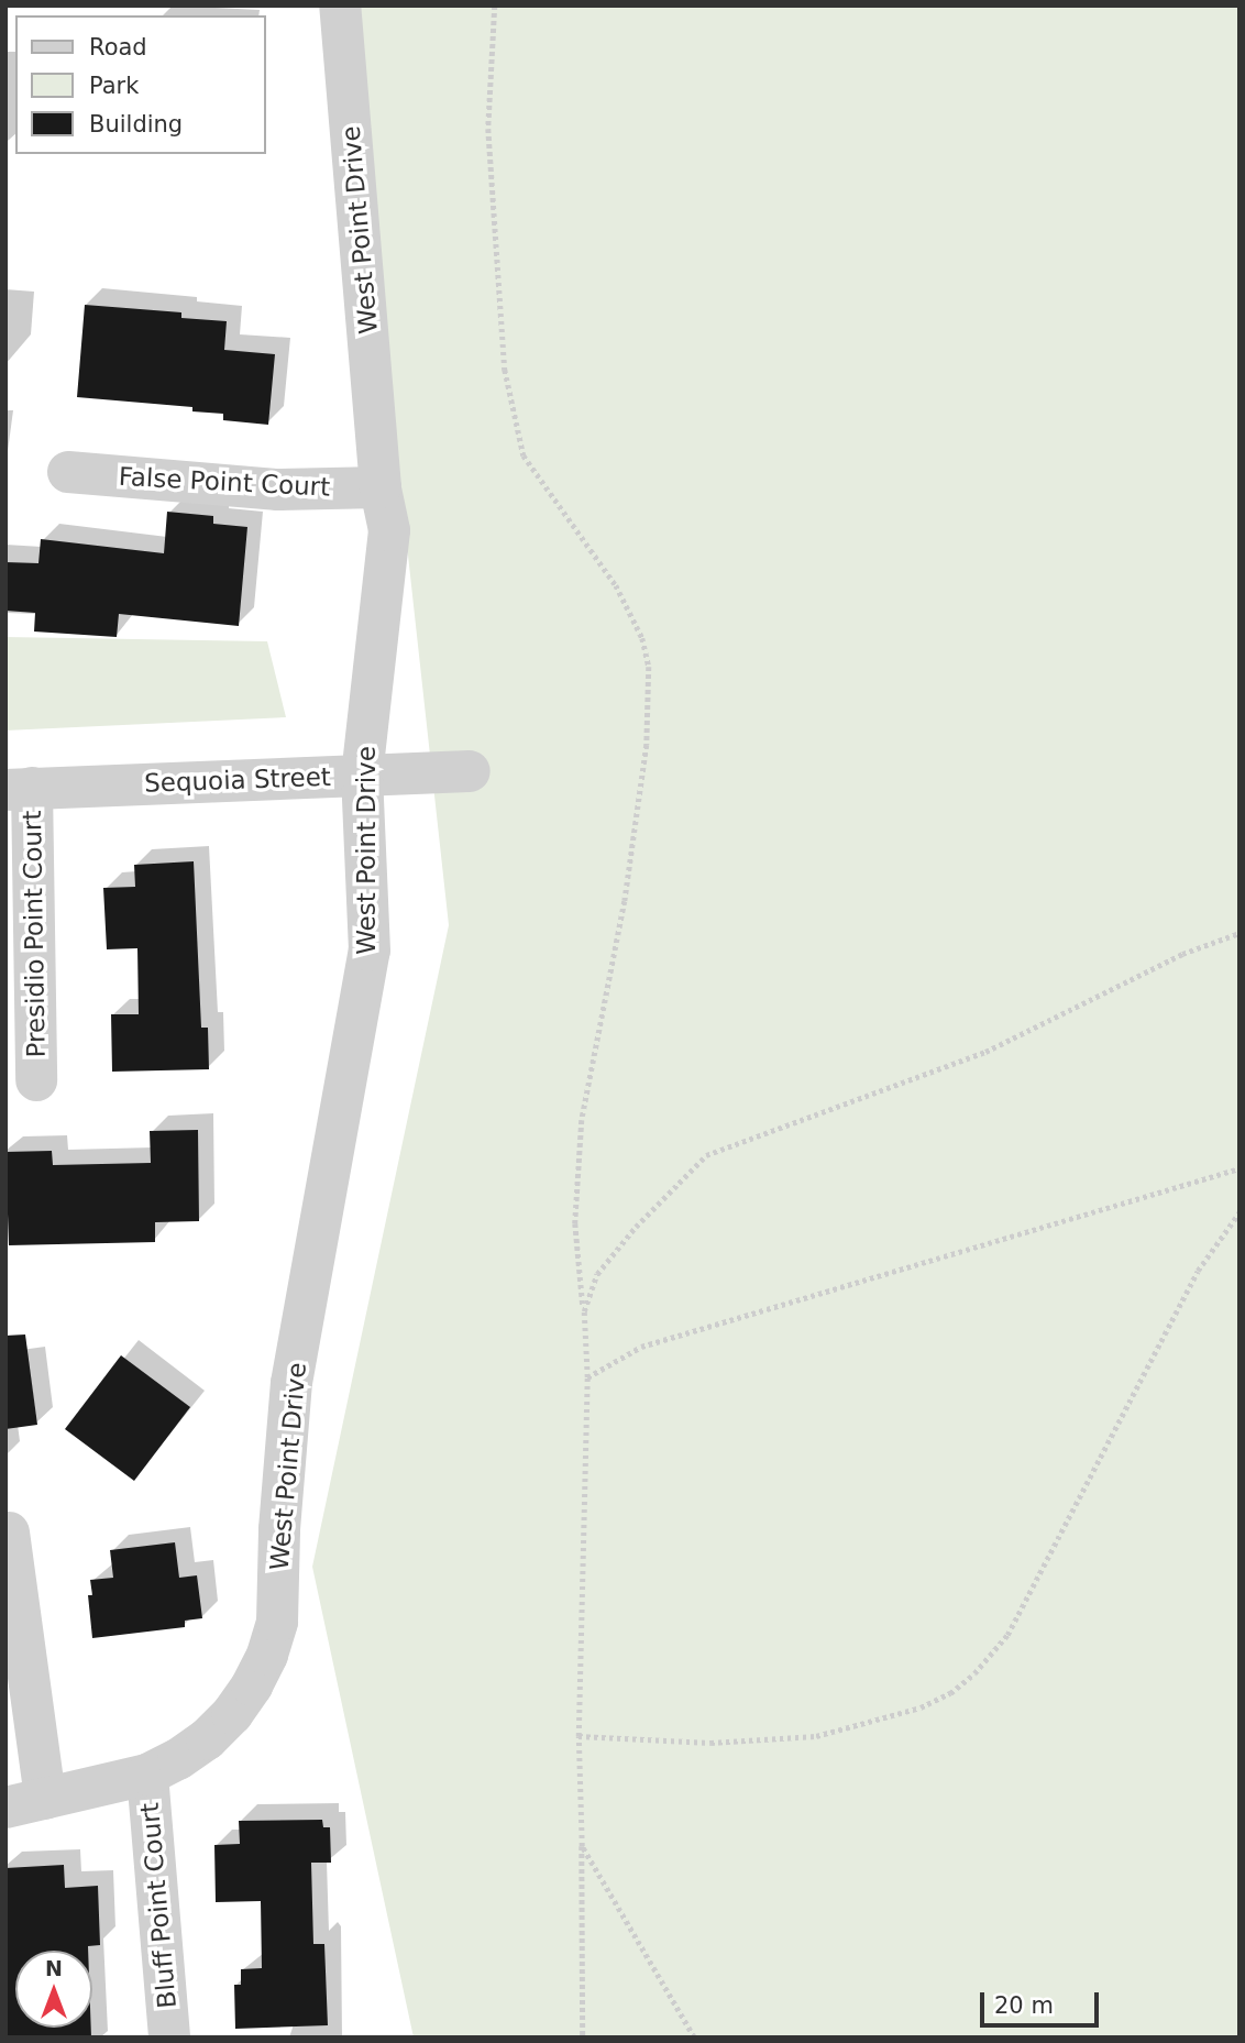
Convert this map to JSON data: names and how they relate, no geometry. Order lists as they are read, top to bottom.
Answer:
{
  "streets": {
    "street": [
      "West Point Drive",
      "False Point Court",
      "Sequoia Street",
      "Presidio Point Court",
      "Bluff Point Court"
    ]
  },
  "crossings": [
    ["West Point Drive", "False Point Court"],
    ["West Point Drive", "Sequoia Street"],
    ["West Point Drive", "Bluff Point Court"],
    ["Sequoia Street", "Presidio Point Court"]
  ],
  "legend": ["Road", "Park", "Building"],
  "scale_bar": "20 m",
  "north": "top"
}
